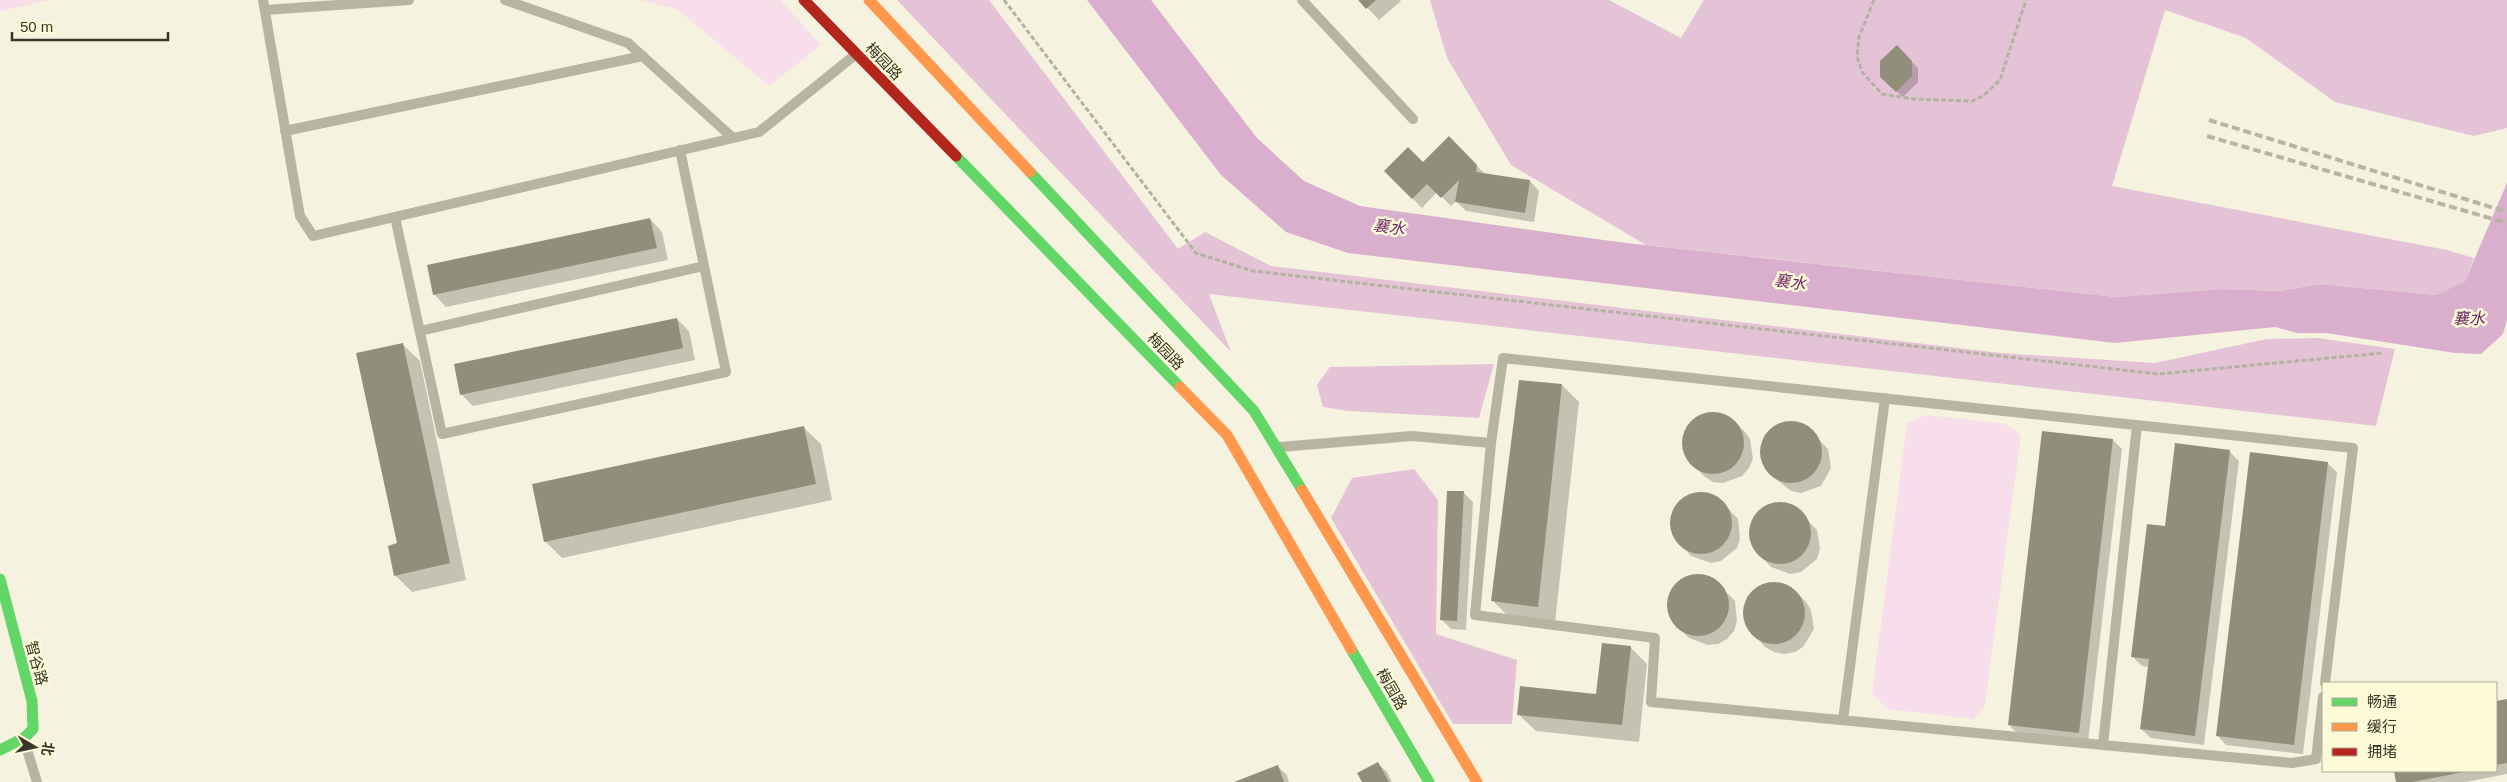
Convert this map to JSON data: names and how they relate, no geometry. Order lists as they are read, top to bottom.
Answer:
{
  "streets": {
    "main road": ["梅园路", "智谷路"]
  },
  "water": ["襄水"],
  "legend": ["畅通", "缓行", "拥堵"],
  "scale_bar": "50 m",
  "north": "right"
}
